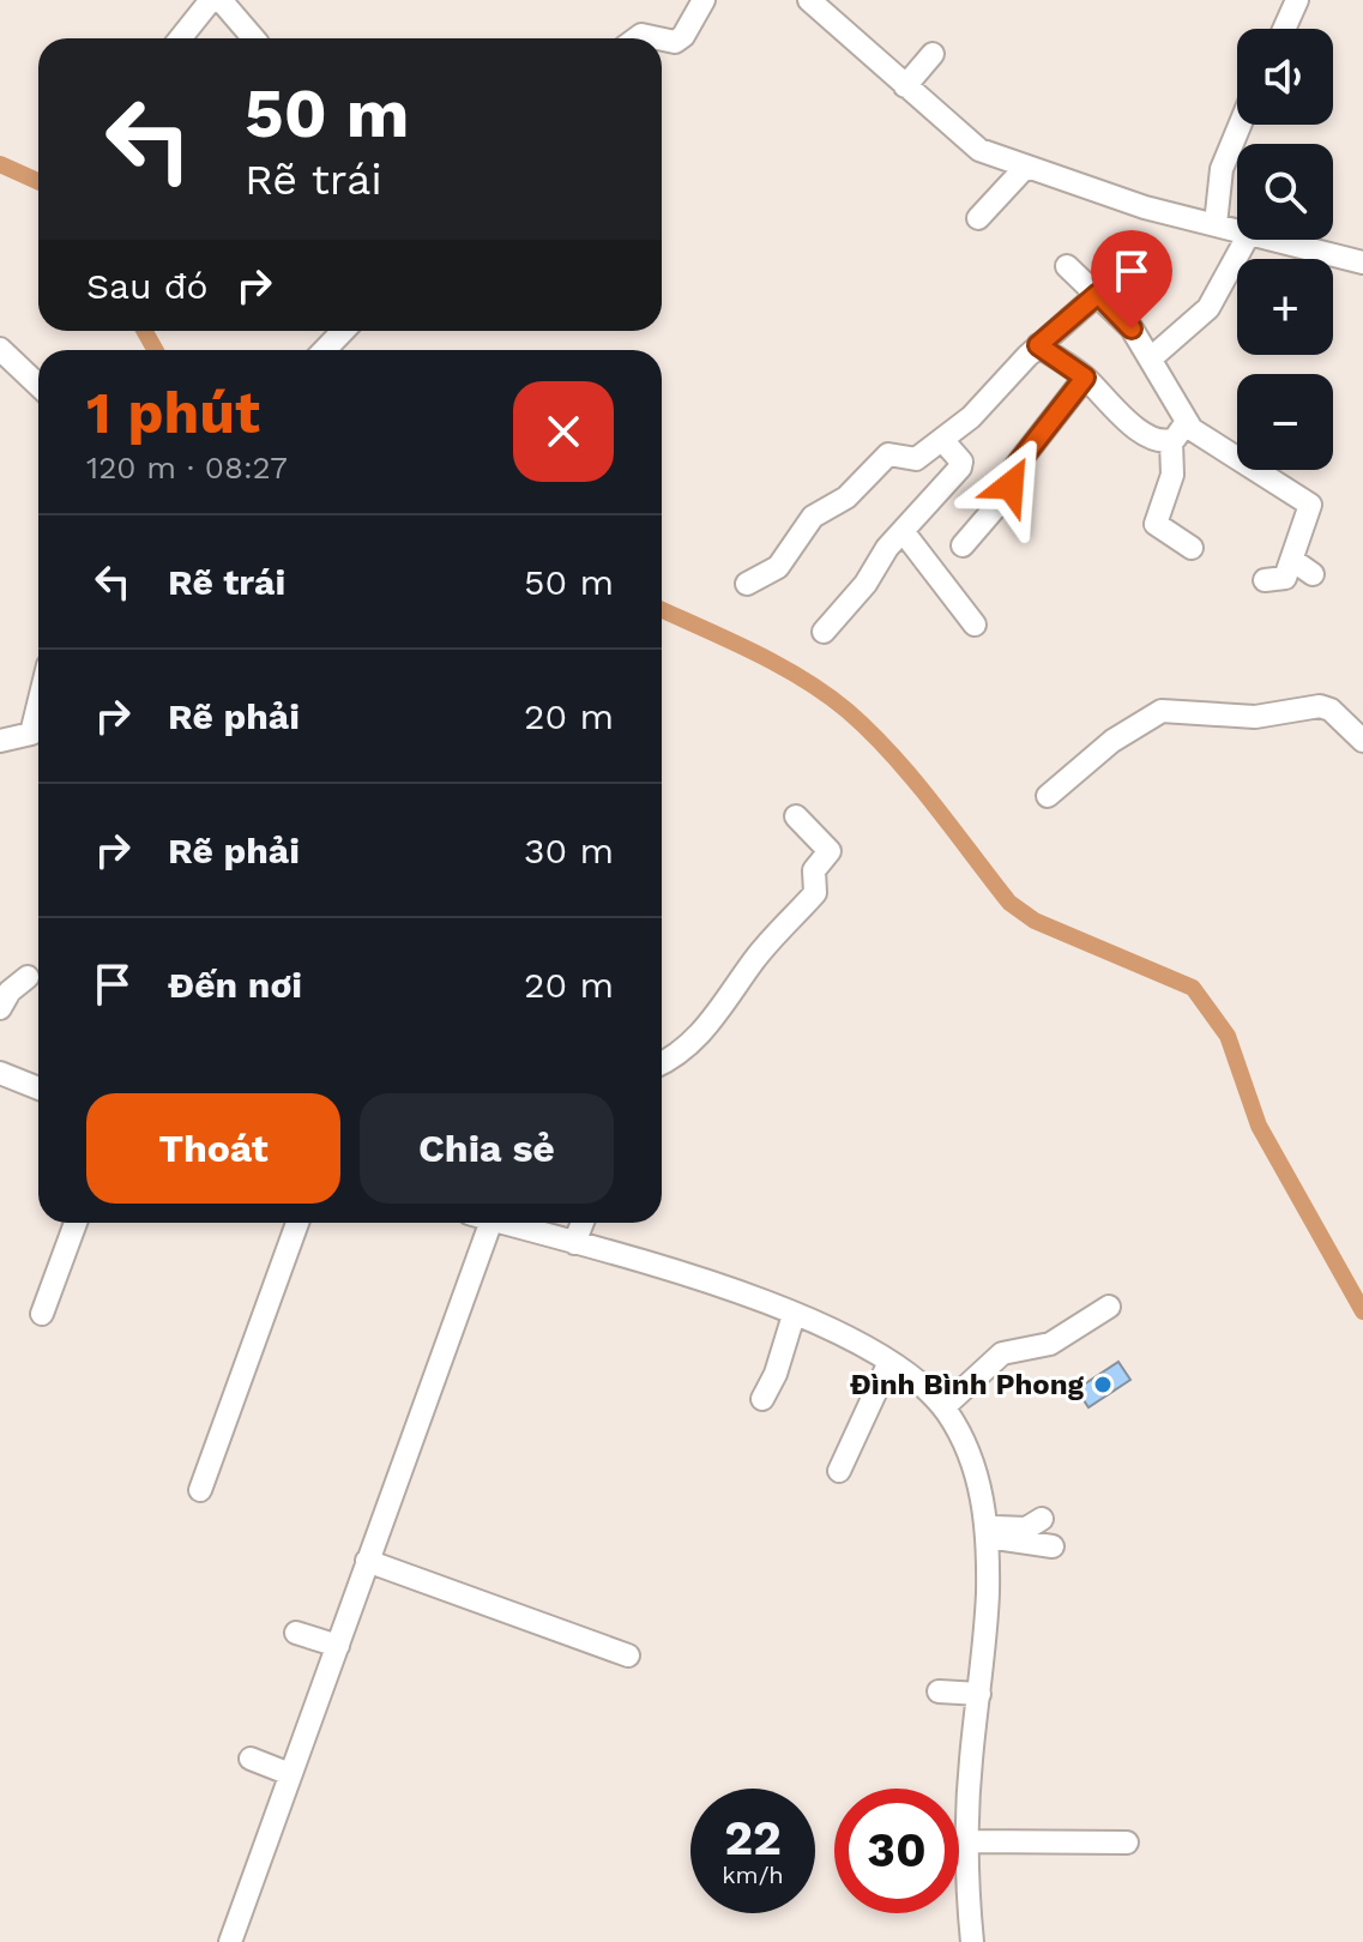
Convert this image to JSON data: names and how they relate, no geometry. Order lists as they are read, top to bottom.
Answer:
{
  "places": ["Đình Bình Phong"],
  "page": {
    "map_buttons": ["+", "−"],
    "turn": ["50 m", "Rẽ trái"],
    "then": "Sau đó",
    "heading": ["1 phút", "120 m · 08:27"],
    "list": [
      {
        "name": "Rẽ trái",
        "value": "50 m"
      },
      {
        "name": "Rẽ phải",
        "value": "20 m"
      },
      {
        "name": "Rẽ phải",
        "value": "30 m"
      },
      {
        "name": "Đến nơi",
        "value": "20 m"
      }
    ],
    "buttons": ["Thoát", "Chia sẻ"],
    "speed": "22 km/h",
    "limit": "30"
  }
}
